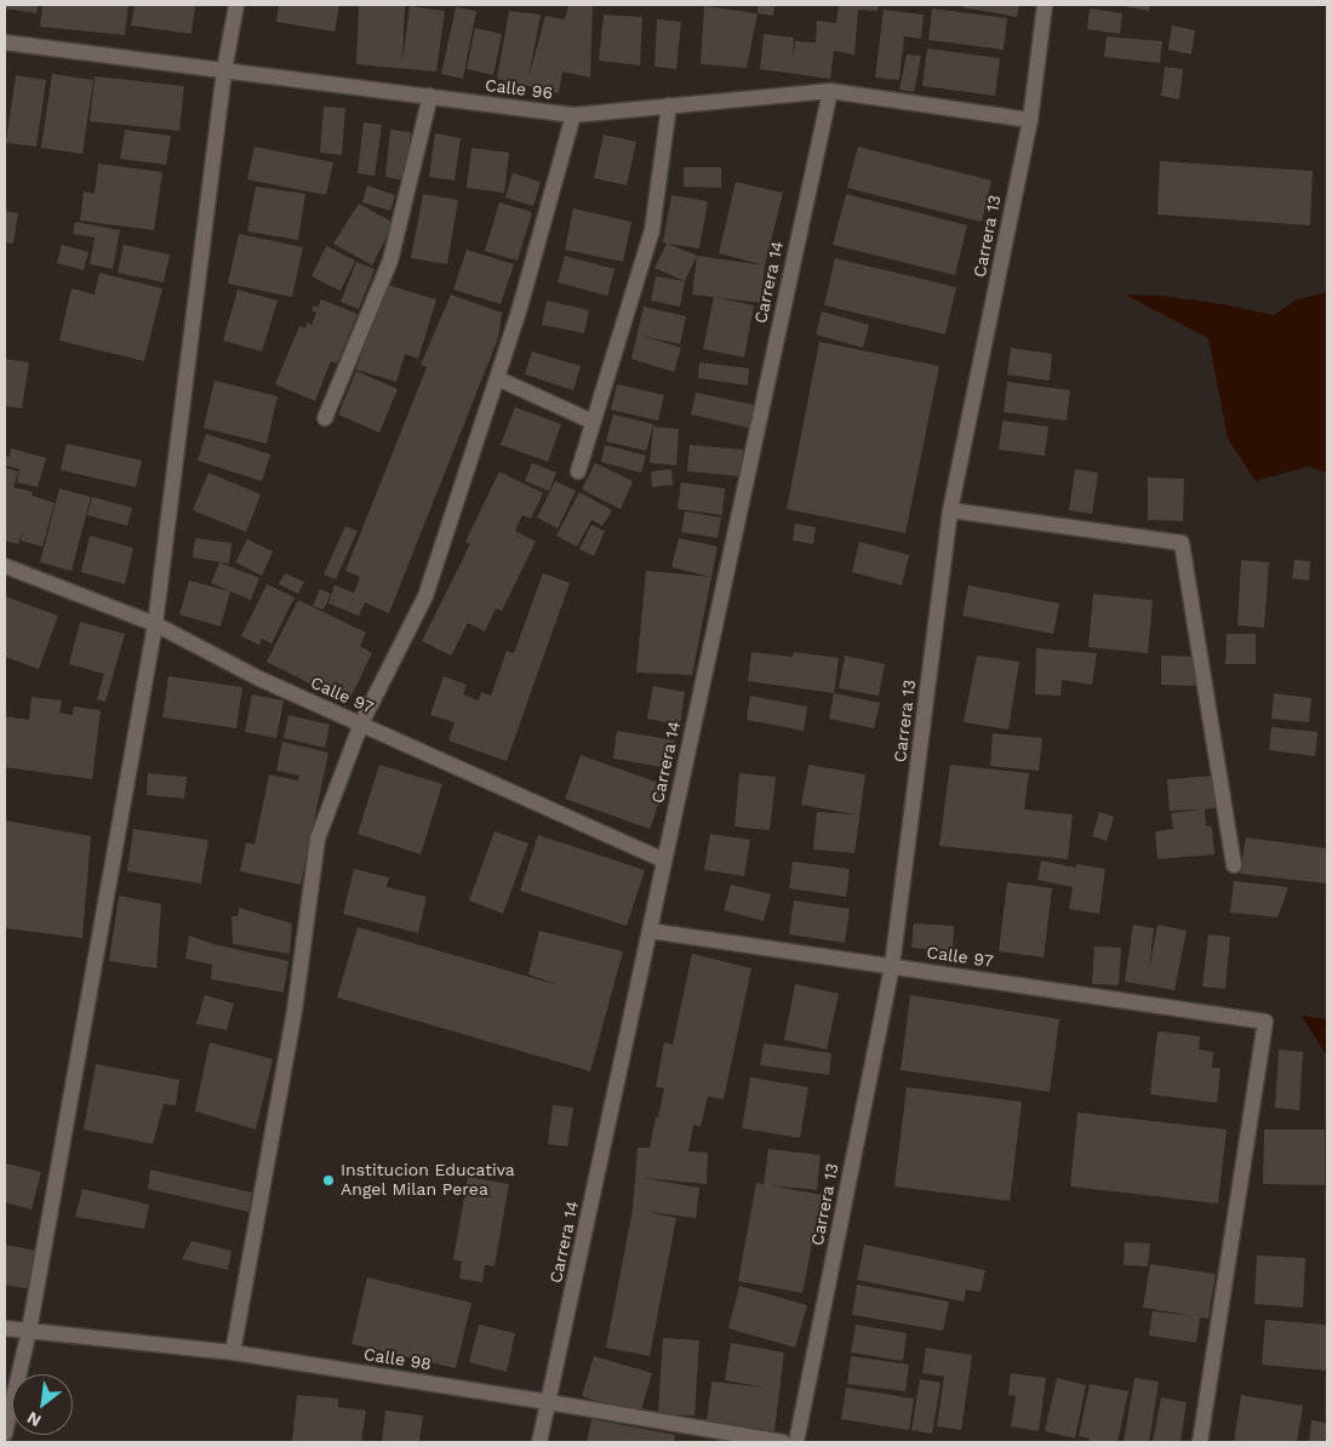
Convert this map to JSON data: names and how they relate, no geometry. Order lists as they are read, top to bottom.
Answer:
{
  "streets": {
    "street": [
      "Calle 96",
      "Carrera 13",
      "Carrera 14",
      "Calle 97",
      "Calle 98"
    ]
  },
  "crossings": [
    ["Calle 96", "Carrera 13"],
    ["Calle 96", "Carrera 14"],
    ["Carrera 13", "Calle 97"],
    ["Carrera 14", "Calle 97"],
    ["Carrera 14", "Calle 98"]
  ],
  "places": ["Institucion Educativa Angel Milan Perea"],
  "north": "bottom left"
}
